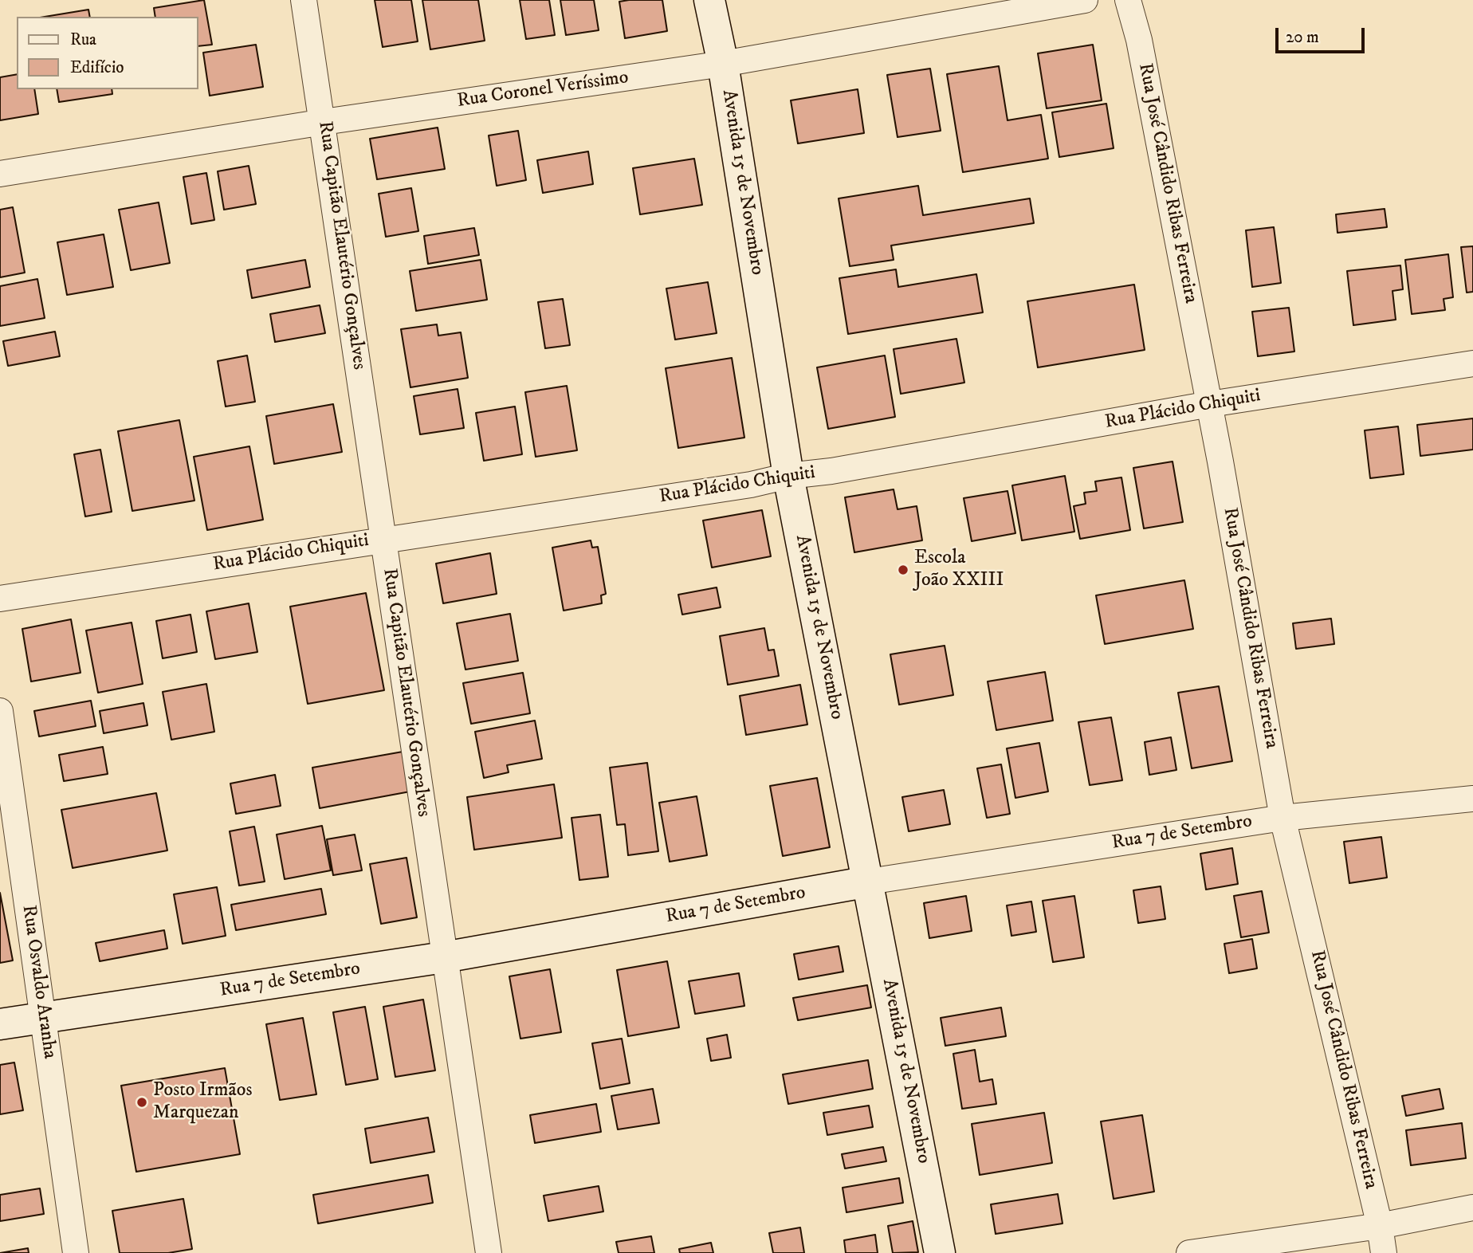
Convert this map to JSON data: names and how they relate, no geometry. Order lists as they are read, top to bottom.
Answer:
{
  "streets": {
    "main road": ["Avenida 15 de Novembro", "Rua 7 de Setembro"],
    "street": [
      "Rua Coronel Veríssimo",
      "Rua José Cândido Ribas Ferreira",
      "Rua Capitão Elautério Gonçalves",
      "Rua Plácido Chiquiti",
      "Rua Osvaldo Aranha"
    ]
  },
  "crossings": [
    ["Rua Coronel Veríssimo", "Avenida 15 de Novembro"],
    ["Rua Coronel Veríssimo", "Rua Capitão Elautério Gonçalves"],
    ["Avenida 15 de Novembro", "Rua Plácido Chiquiti"],
    ["Avenida 15 de Novembro", "Rua 7 de Setembro"],
    ["Rua José Cândido Ribas Ferreira", "Rua Plácido Chiquiti"],
    ["Rua José Cândido Ribas Ferreira", "Rua 7 de Setembro"],
    ["Rua Capitão Elautério Gonçalves", "Rua Plácido Chiquiti"],
    ["Rua Capitão Elautério Gonçalves", "Rua 7 de Setembro"],
    ["Rua 7 de Setembro", "Rua Osvaldo Aranha"]
  ],
  "places": ["Escola João XXIII", "Posto Irmãos Marquezan"],
  "legend": ["Rua", "Edifício"],
  "scale_bar": "20 m"
}
